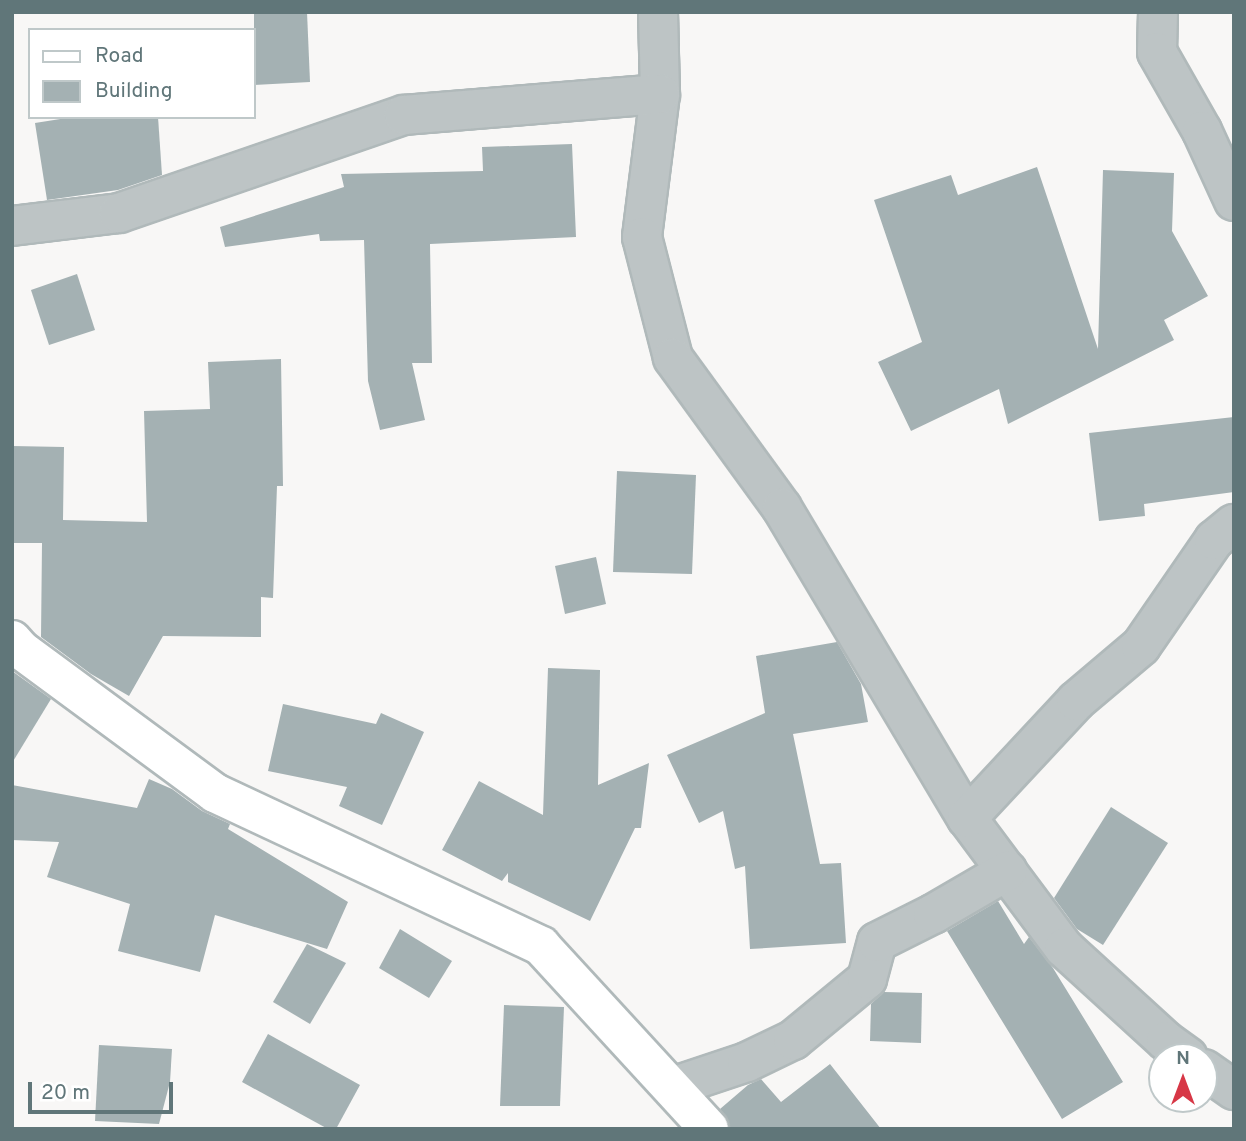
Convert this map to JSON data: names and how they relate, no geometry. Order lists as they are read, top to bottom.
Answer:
{
  "legend": ["Road", "Building"],
  "scale_bar": "20 m",
  "north": "top"
}
